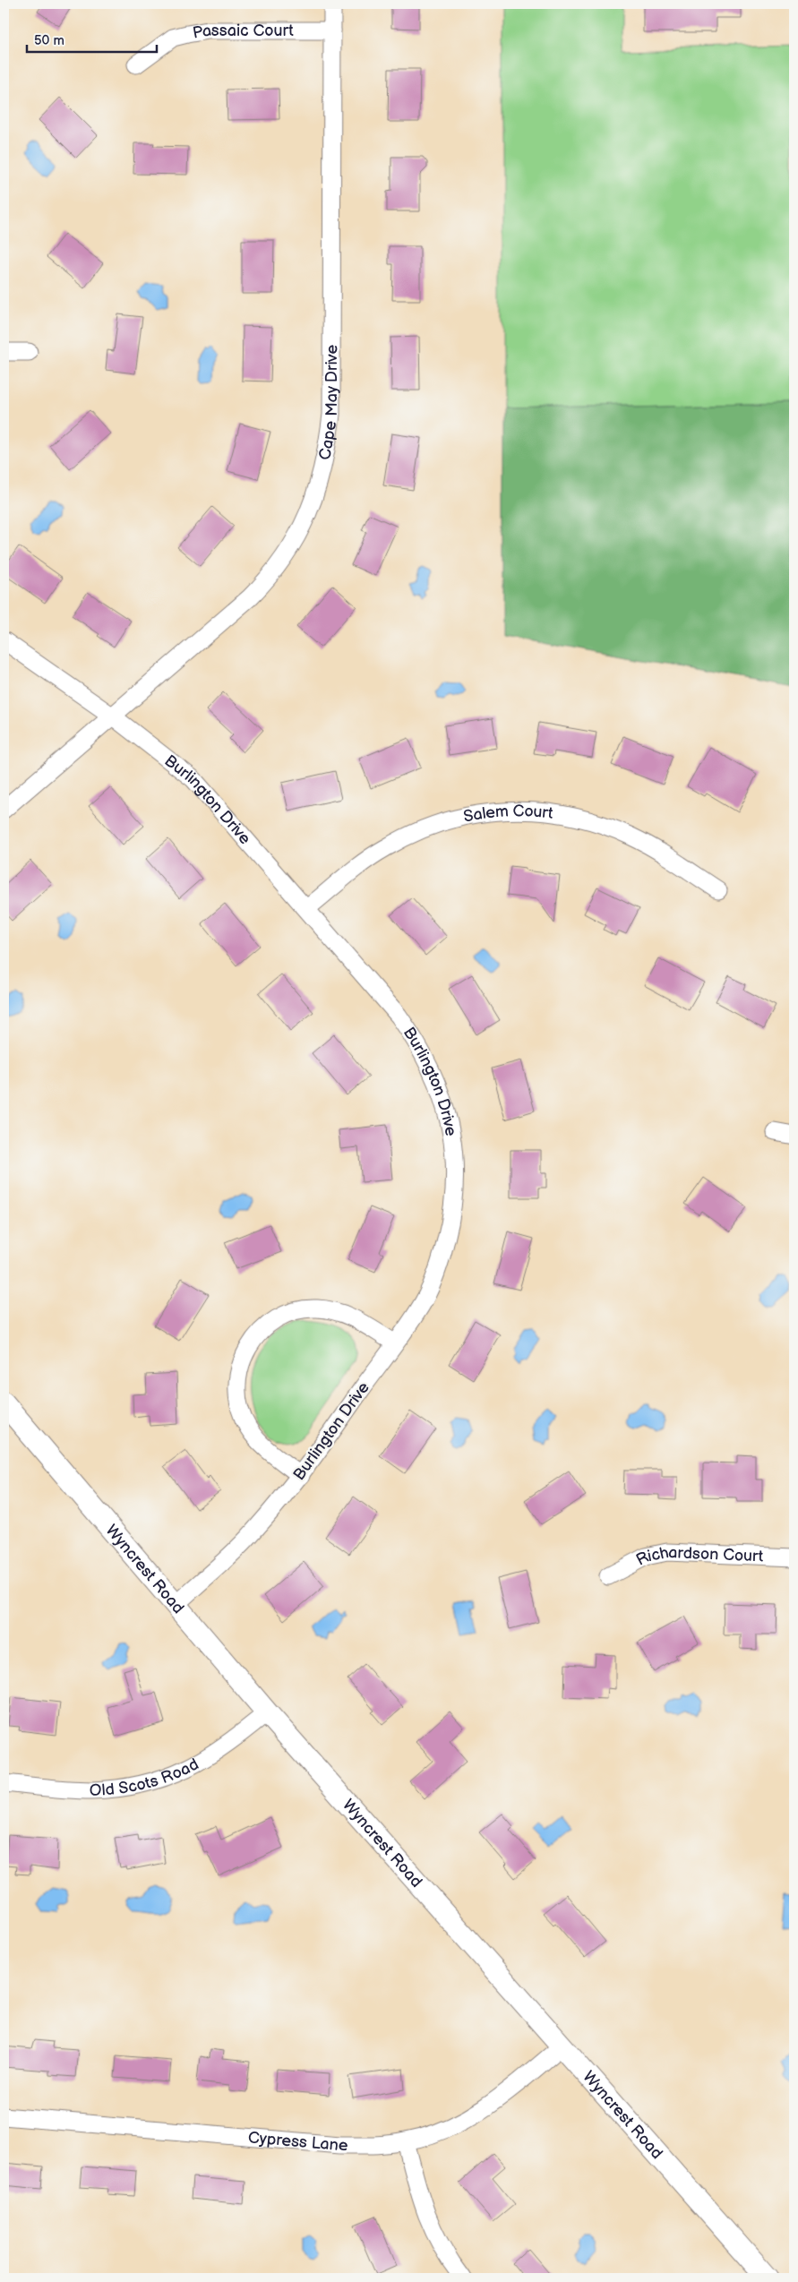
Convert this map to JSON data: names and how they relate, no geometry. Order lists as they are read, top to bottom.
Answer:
{
  "streets": {
    "street": [
      "Passaic Court",
      "Cape May Drive",
      "Burlington Drive",
      "Salem Court",
      "Richardson Court",
      "Wyncrest Road",
      "Old Scots Road",
      "Cypress Lane"
    ]
  },
  "crossings": [
    ["Passaic Court", "Cape May Drive"],
    ["Cape May Drive", "Burlington Drive"],
    ["Burlington Drive", "Salem Court"],
    ["Burlington Drive", "Wyncrest Road"],
    ["Wyncrest Road", "Old Scots Road"],
    ["Wyncrest Road", "Cypress Lane"]
  ],
  "scale_bar": "50 m"
}
